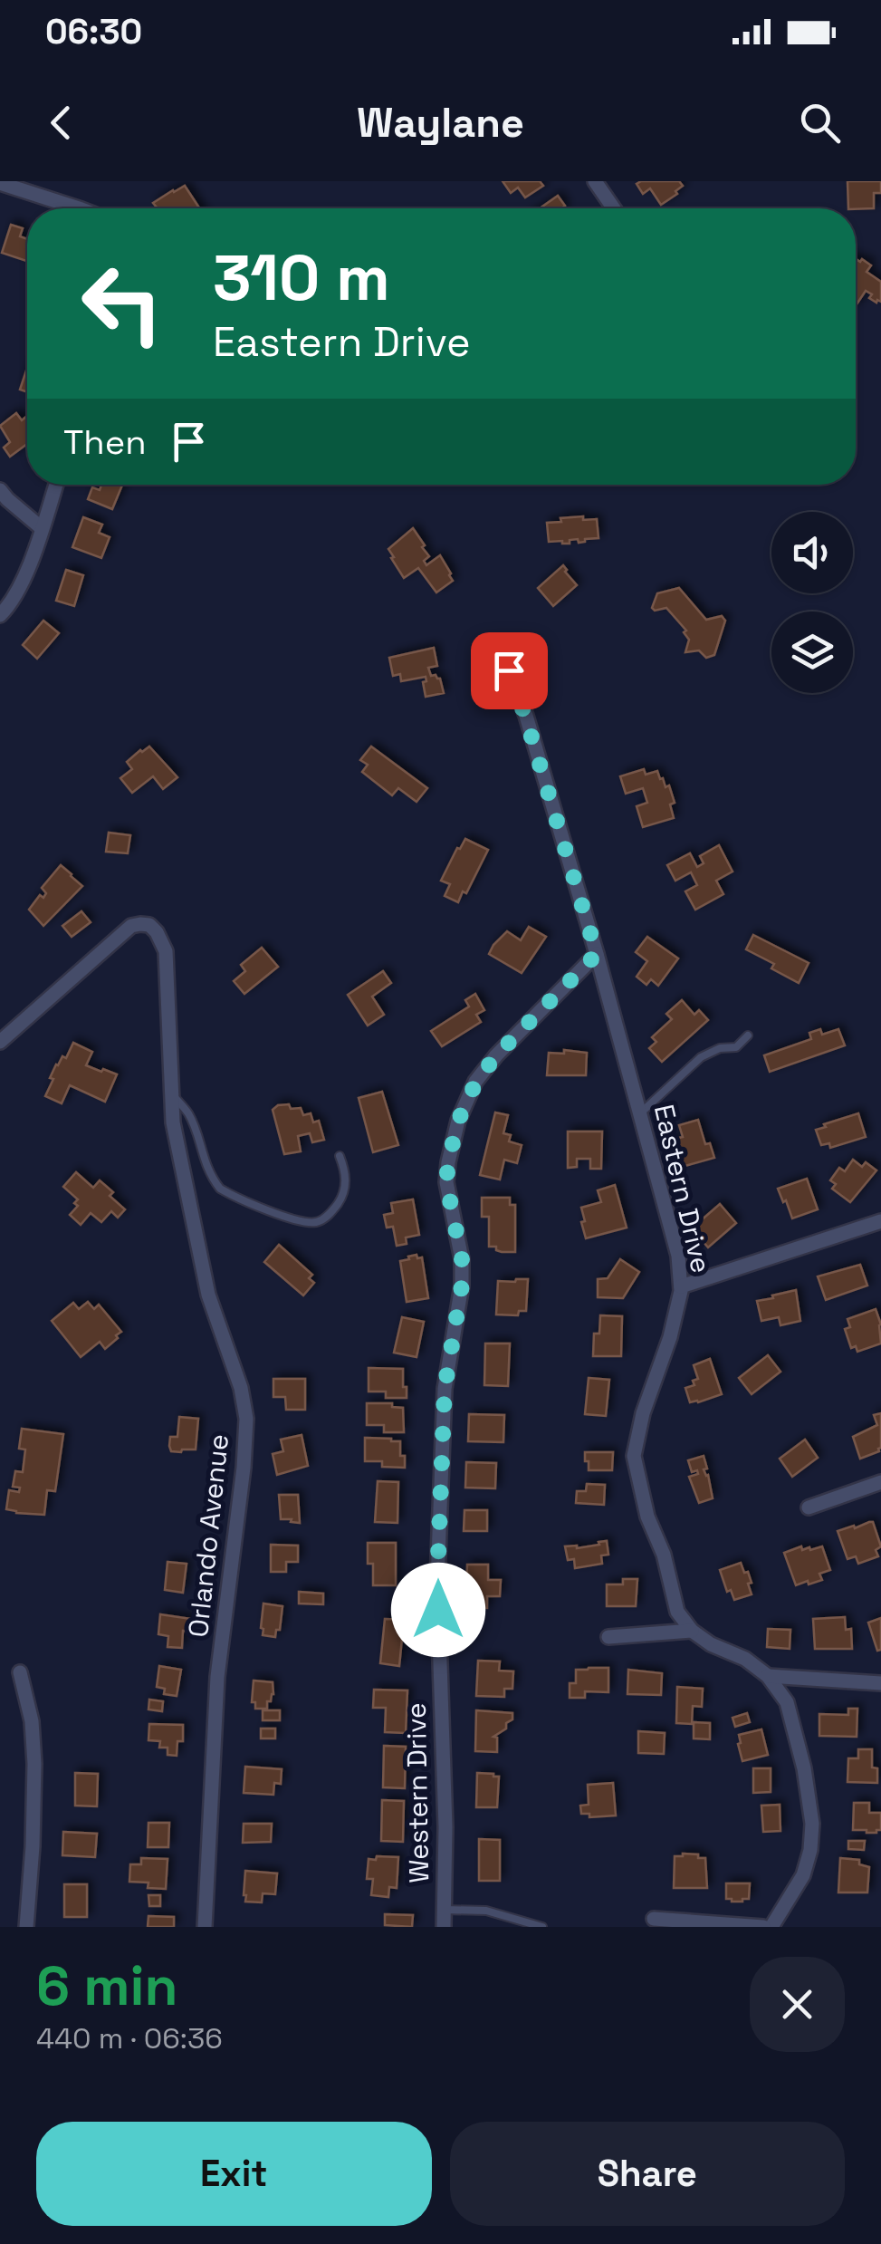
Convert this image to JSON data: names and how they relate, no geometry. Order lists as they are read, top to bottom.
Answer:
{
  "streets": {
    "street": ["Eastern Drive", "Orlando Avenue", "Western Drive"]
  },
  "crossings": [
    ["Eastern Drive", "Western Drive"]
  ],
  "page": {
    "status": "06:30",
    "header": "Waylane",
    "turn": ["310 m", "Eastern Drive"],
    "then": "Then",
    "heading": ["6 min", "440 m · 06:36"],
    "buttons": ["Exit", "Share"]
  }
}
